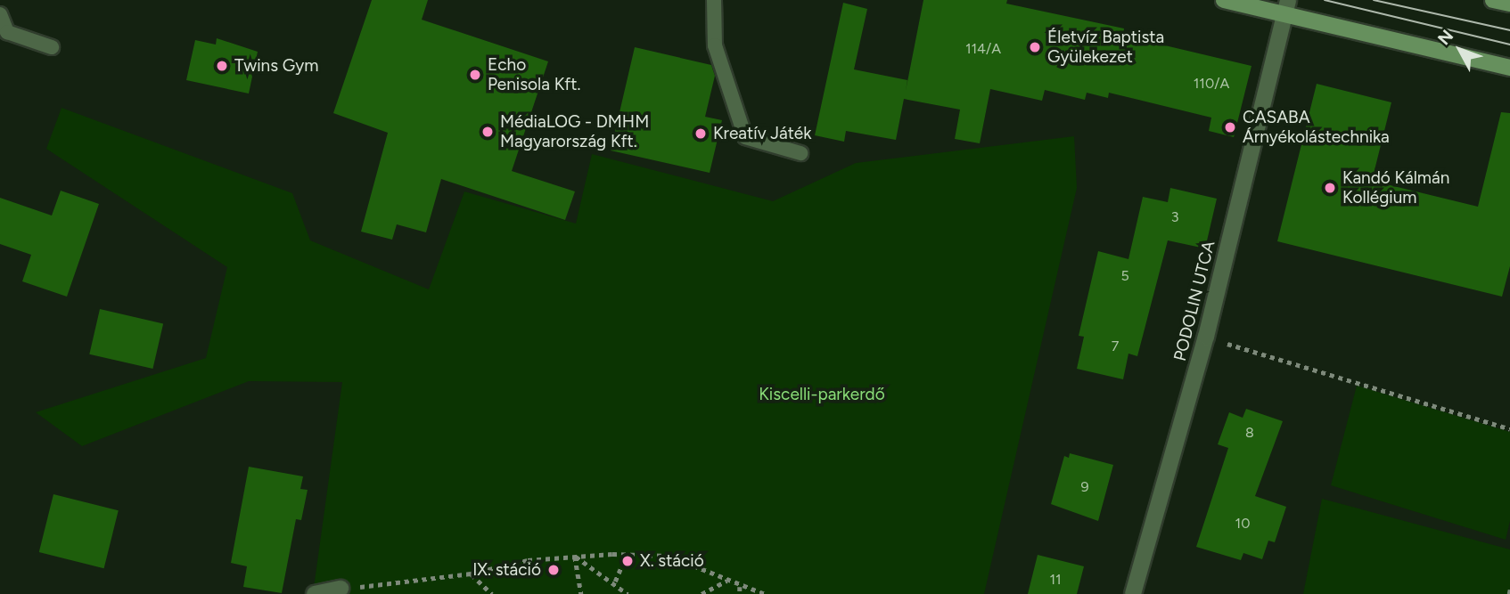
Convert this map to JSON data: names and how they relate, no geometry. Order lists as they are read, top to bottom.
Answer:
{
  "streets": {
    "street": ["PODOLIN UTCA"]
  },
  "parks": ["Kiscelli-parkerdő"],
  "places": [
    "Életvíz Baptista Gyülekezet",
    "Twins Gym",
    "Echo Penisola Kft.",
    "CASABA Árnyékolástechnika",
    "MédiaLOG - DMHM Magyarország Kft.",
    "Kreatív Játék",
    "Kandó Kálmán Kollégium",
    "X. stáció",
    "IX. stáció"
  ],
  "house_numbers": [
    "114/A",
    "110/A",
    "3",
    "5",
    "7",
    "8",
    "9",
    "10",
    "11"
  ],
  "north": "top left"
}
